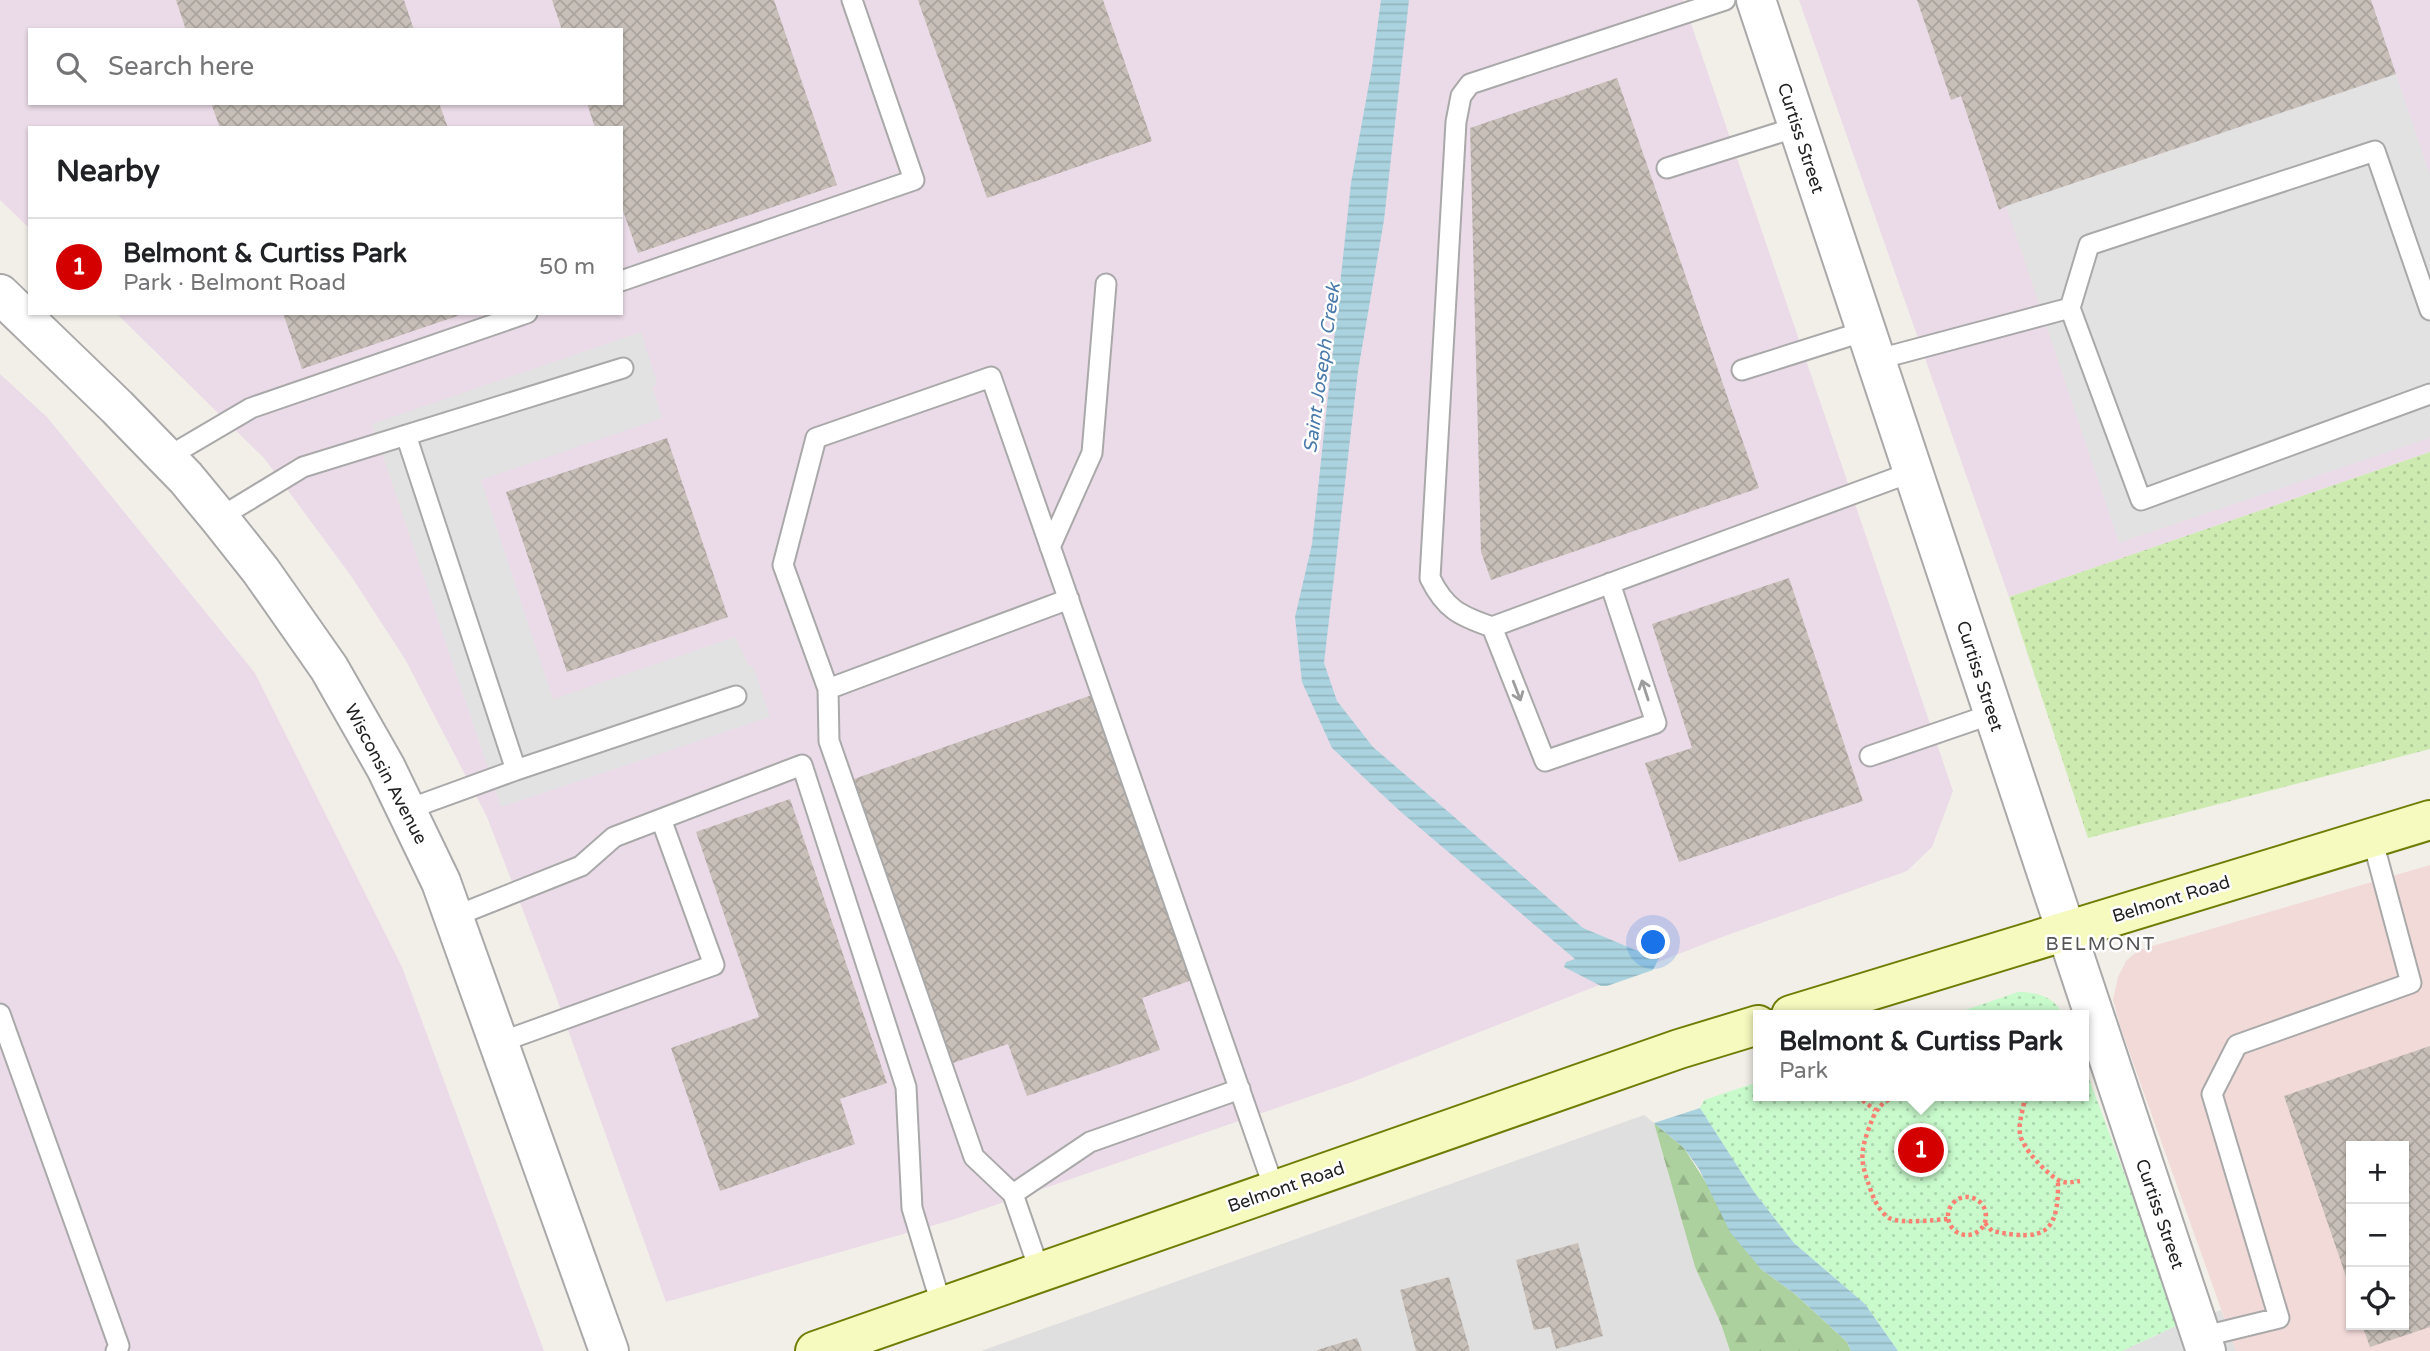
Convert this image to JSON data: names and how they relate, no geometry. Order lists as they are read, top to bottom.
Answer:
{
  "streets": {
    "main road": ["Belmont Road"],
    "street": ["Curtiss Street", "Wisconsin Avenue"]
  },
  "crossings": [
    ["Curtiss Street", "Belmont Road"]
  ],
  "districts": ["BELMONT"],
  "water": ["Saint Joseph Creek"],
  "page": {
    "search": "Search here",
    "heading": "Nearby",
    "list": [
      {
        "mark": "1",
        "name": "Belmont & Curtiss Park",
        "note": "Park · Belmont Road",
        "value": "50 m"
      }
    ],
    "popup": ["Belmont & Curtiss Park", "Park"],
    "pins": "1",
    "map_buttons": ["+", "−"]
  }
}
